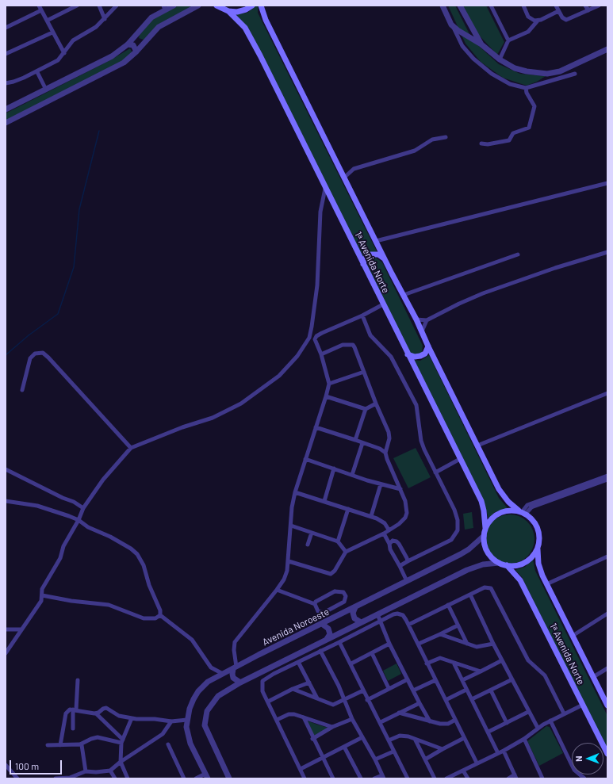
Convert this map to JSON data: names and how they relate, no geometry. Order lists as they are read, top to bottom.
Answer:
{
  "streets": {
    "main road": ["1ᵃ Avenida Norte"],
    "street": ["Avenida Noroeste"]
  },
  "crossings": [
    ["1ᵃ Avenida Norte", "Avenida Noroeste"]
  ],
  "scale_bar": "100 m",
  "north": "left"
}
